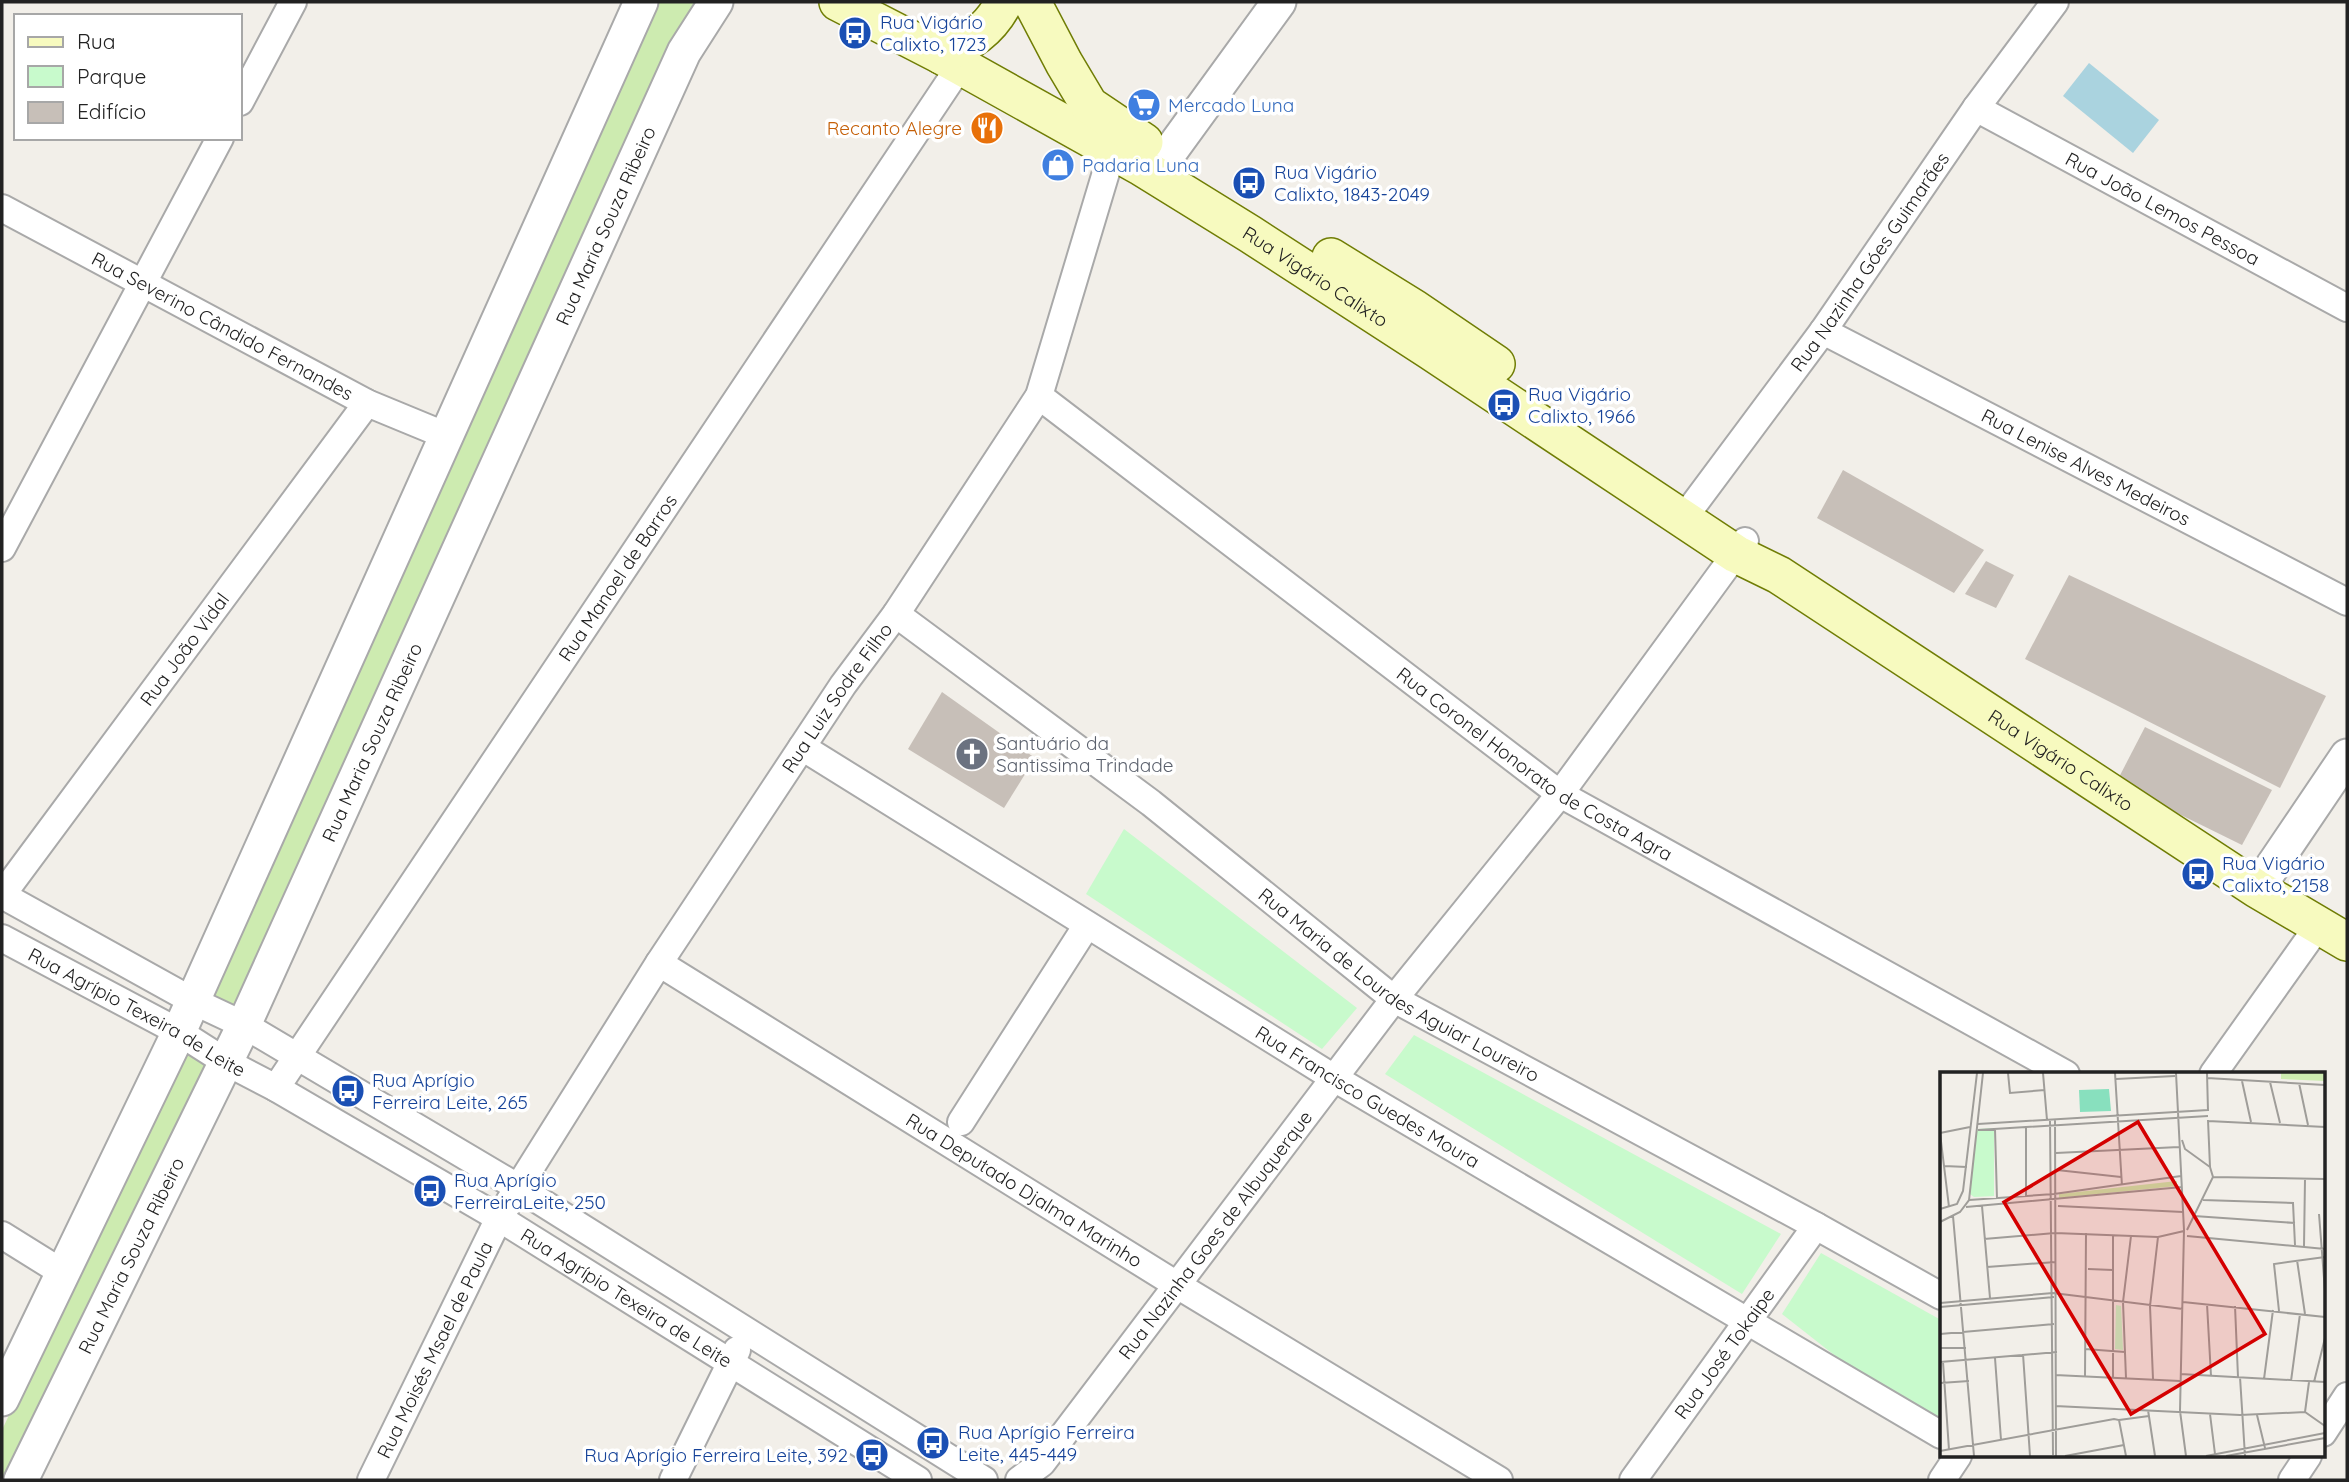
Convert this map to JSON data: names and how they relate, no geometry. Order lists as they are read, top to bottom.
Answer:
{
  "streets": {
    "main road": ["Rua Vigário Calixto"],
    "street": [
      "Rua João Lemos Pessoa",
      "Rua Maria Souza Ribeiro",
      "Rua Nazinha Góes Guimarães",
      "Rua Severino Cândido Fernandes",
      "Rua Lenise Alves Medeiros",
      "Rua Manoel de Barros",
      "Rua João Vidal",
      "Rua Luiz Sodre Filho",
      "Rua Coronel Honorato de Costa Agra",
      "Rua Maria de Lourdes Aguiar Loureiro",
      "Rua Agrípio Texeira de Leite",
      "Rua Francisco Guedes Moura",
      "Rua Deputado Djalma Marinho",
      "Rua Nazinha Goes de Albuquerque",
      "Rua Moisés Msael de Paula",
      "Rua José Tokaipe"
    ]
  },
  "crossings": [
    ["Rua João Lemos Pessoa", "Rua Nazinha Góes Guimarães"],
    ["Rua Maria Souza Ribeiro", "Rua Agrípio Texeira de Leite"],
    ["Rua Nazinha Góes Guimarães", "Rua Vigário Calixto"],
    ["Rua Nazinha Góes Guimarães", "Rua Lenise Alves Medeiros"],
    ["Rua Vigário Calixto", "Rua Manoel de Barros"],
    ["Rua Vigário Calixto", "Rua Luiz Sodre Filho"],
    ["Rua Vigário Calixto", "Rua Nazinha Goes de Albuquerque"],
    ["Rua Severino Cândido Fernandes", "Rua João Vidal"],
    ["Rua Manoel de Barros", "Rua Agrípio Texeira de Leite"],
    ["Rua João Vidal", "Rua Agrípio Texeira de Leite"],
    ["Rua Luiz Sodre Filho", "Rua Coronel Honorato de Costa Agra"],
    ["Rua Luiz Sodre Filho", "Rua Maria de Lourdes Aguiar Loureiro"],
    ["Rua Luiz Sodre Filho", "Rua Agrípio Texeira de Leite"],
    ["Rua Luiz Sodre Filho", "Rua Francisco Guedes Moura"],
    ["Rua Luiz Sodre Filho", "Rua Deputado Djalma Marinho"],
    ["Rua Luiz Sodre Filho", "Rua Moisés Msael de Paula"],
    ["Rua Coronel Honorato de Costa Agra", "Rua Nazinha Goes de Albuquerque"],
    ["Rua Maria de Lourdes Aguiar Loureiro", "Rua Nazinha Goes de Albuquerque"],
    ["Rua Maria de Lourdes Aguiar Loureiro", "Rua José Tokaipe"],
    ["Rua Agrípio Texeira de Leite", "Rua Moisés Msael de Paula"],
    ["Rua Francisco Guedes Moura", "Rua Nazinha Goes de Albuquerque"],
    ["Rua Francisco Guedes Moura", "Rua José Tokaipe"],
    ["Rua Deputado Djalma Marinho", "Rua Nazinha Goes de Albuquerque"]
  ],
  "places": {
    "bus stop": [
      "Rua Vigário Calixto, 1723",
      "Rua Vigário Calixto, 1843-2049",
      "Rua Vigário Calixto, 1966",
      "Rua Vigário Calixto, 2158",
      "Rua Aprígio Ferreira Leite, 265",
      "Rua Aprígio FerreiraLeite, 250",
      "Rua Aprígio Ferreira Leite, 445-449",
      "Rua Aprígio Ferreira Leite, 392"
    ],
    "supermarket": ["Mercado Luna"],
    "restaurant": ["Recanto Alegre"],
    "shop": ["Padaria Luna"],
    "church": ["Santuário da Santissima Trindade"]
  },
  "legend": ["Rua", "Parque", "Edifício"]
}
